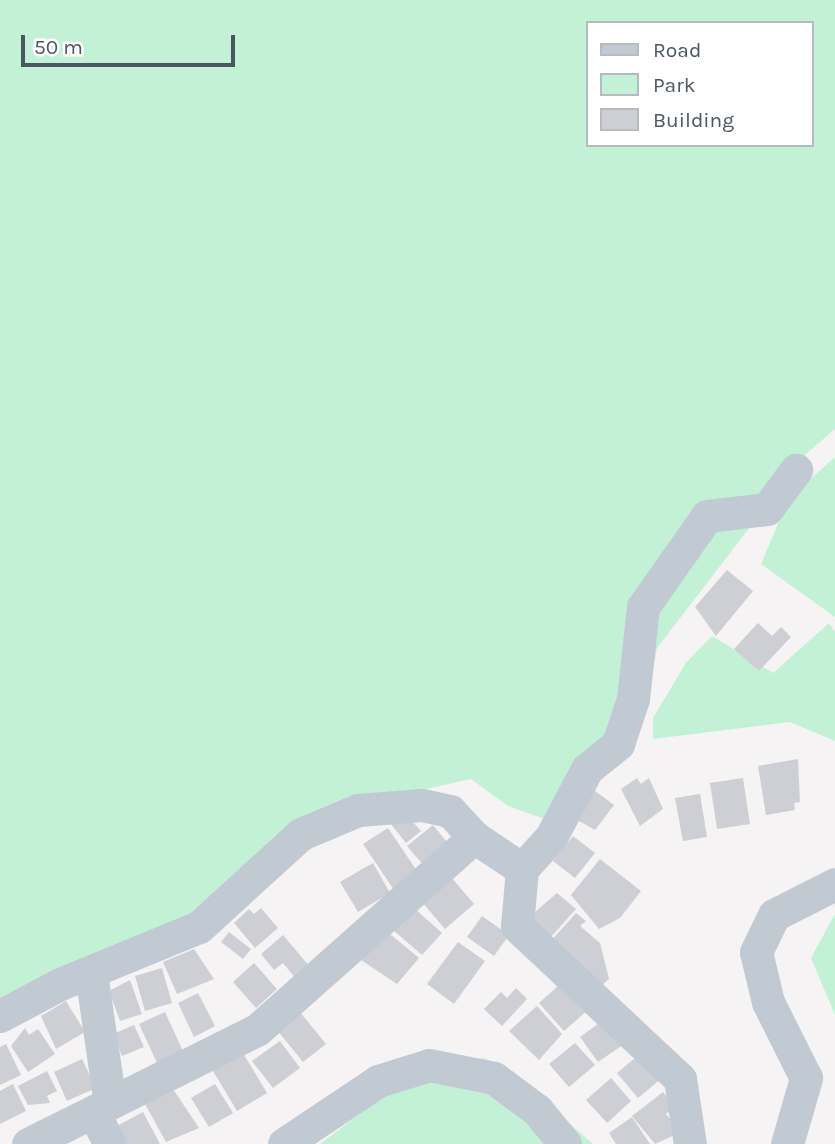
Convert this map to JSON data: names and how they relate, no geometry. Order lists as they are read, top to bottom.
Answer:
{
  "legend": ["Road", "Park", "Building"],
  "scale_bar": "50 m"
}
